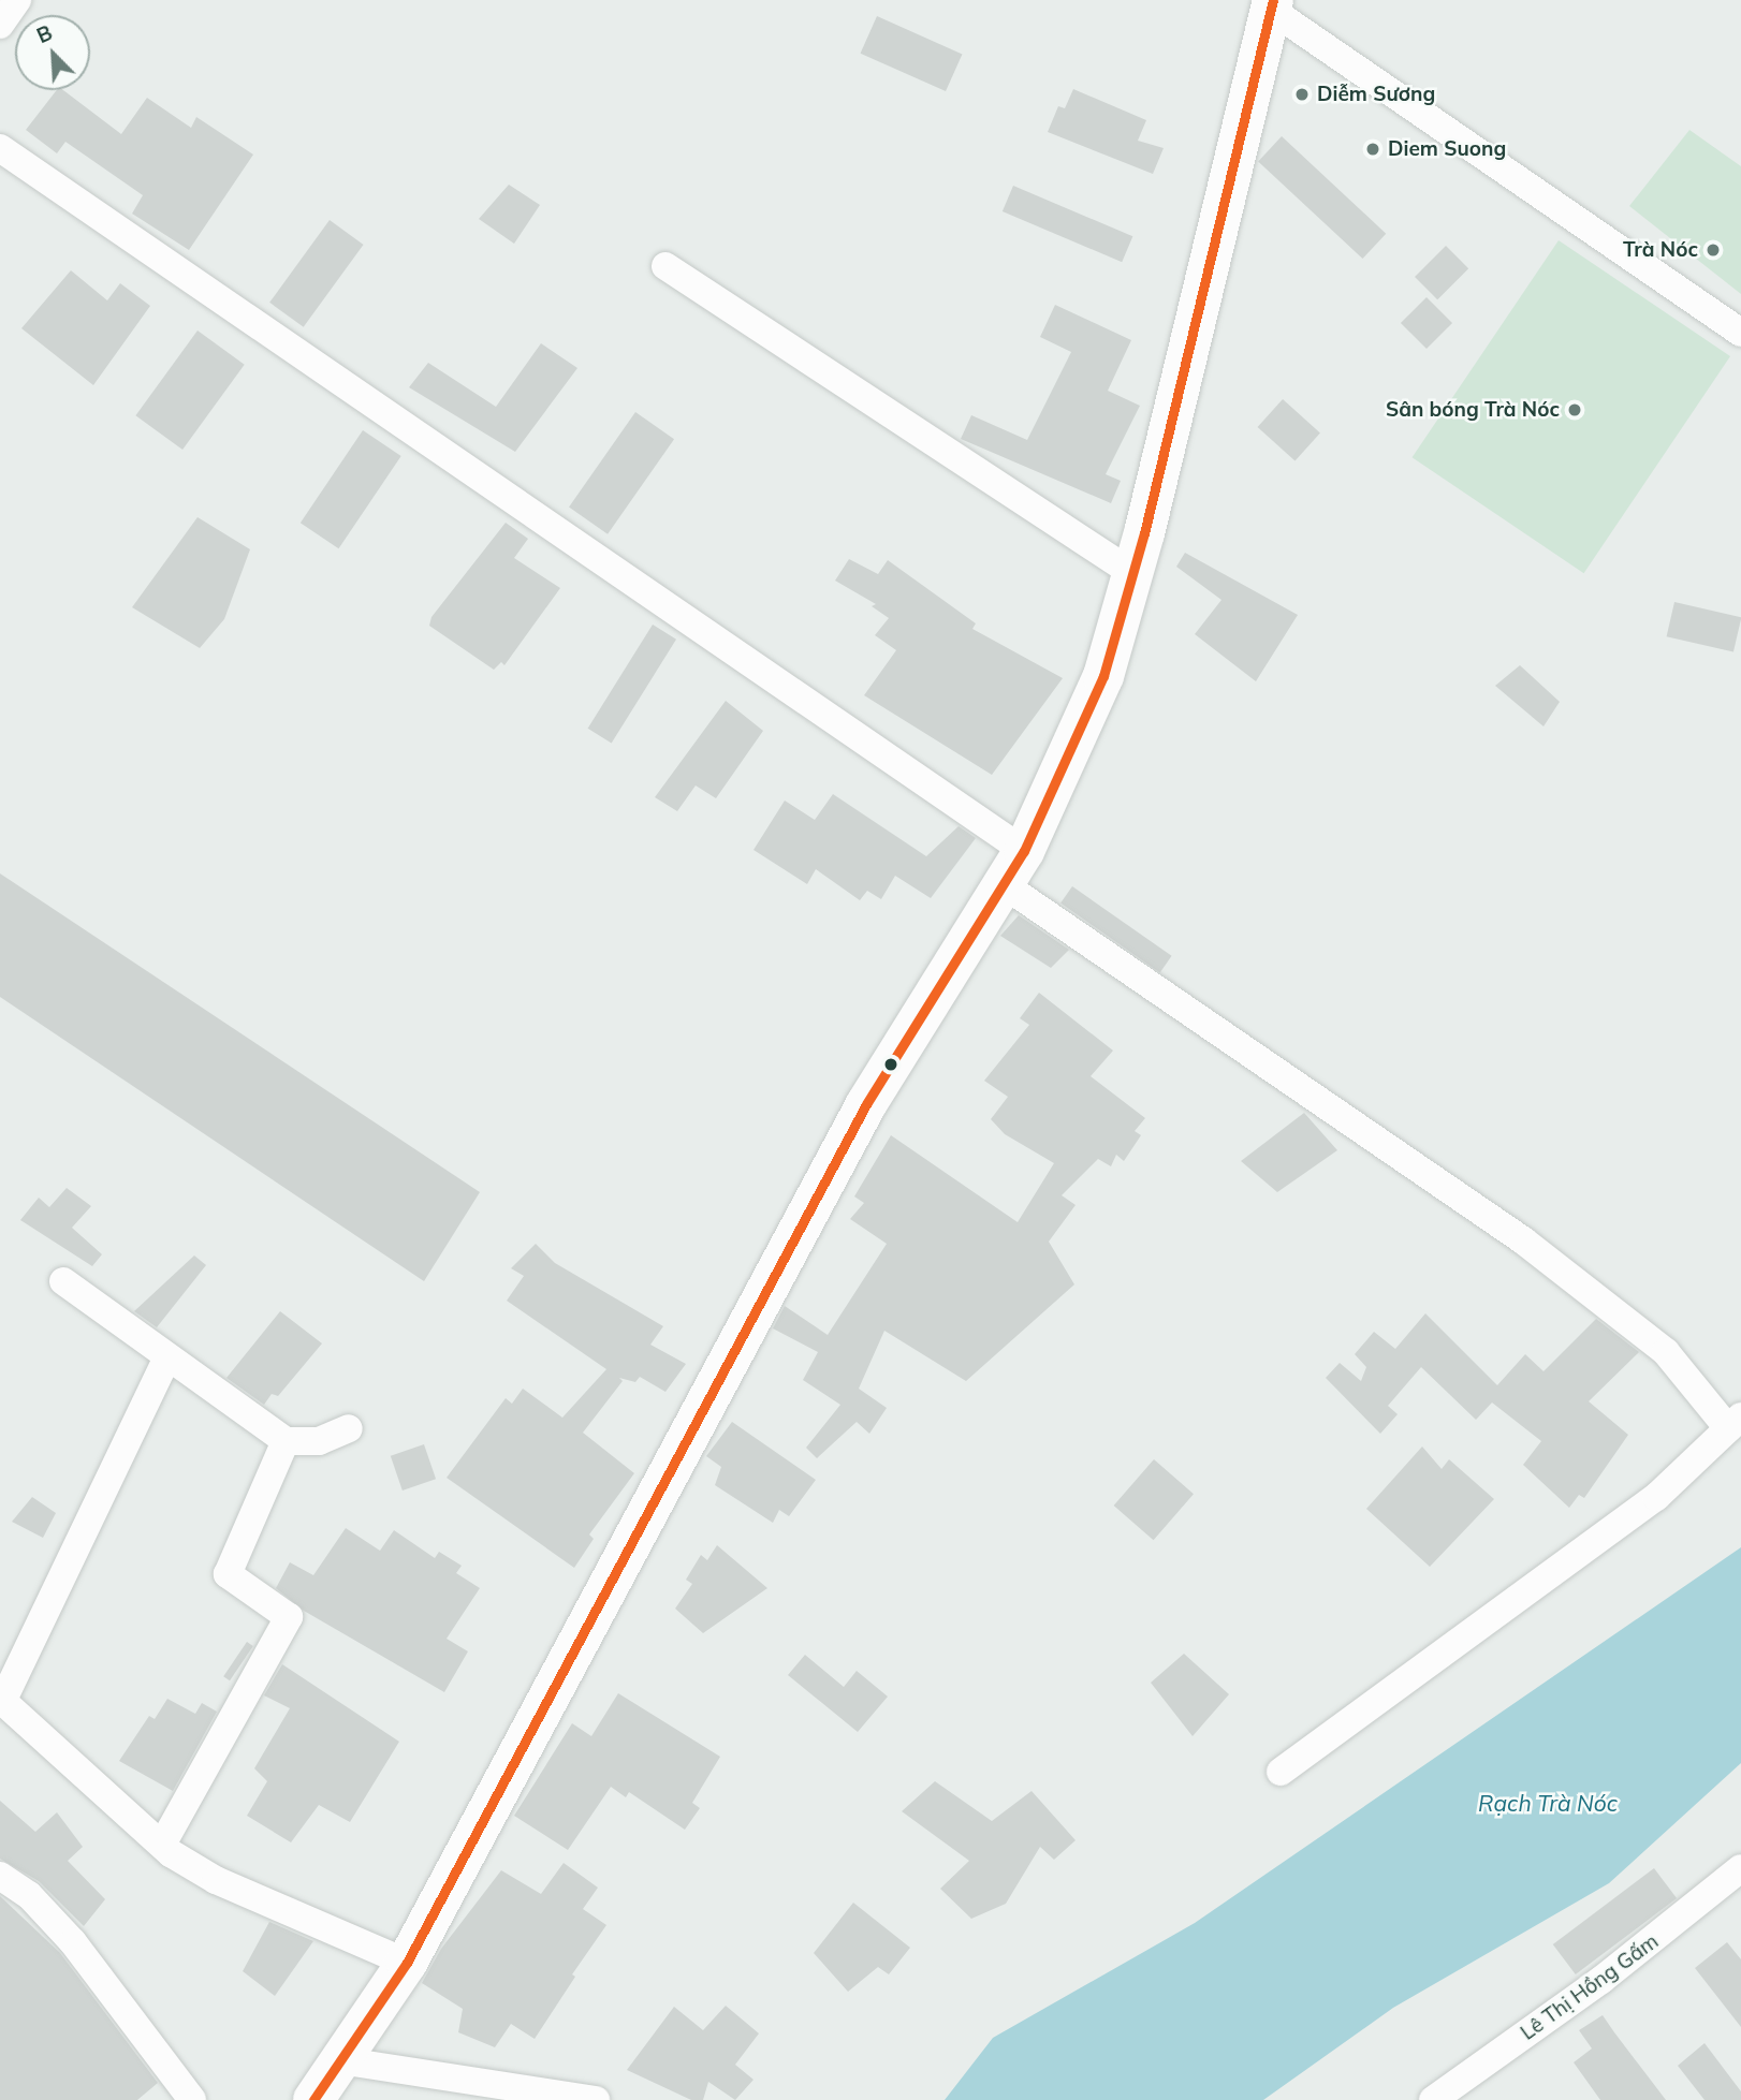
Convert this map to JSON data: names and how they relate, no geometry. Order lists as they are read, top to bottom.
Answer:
{
  "streets": {
    "street": ["Lê Thị Hồng Gấm"]
  },
  "water": ["Rạch Trà Nóc"],
  "places": [
    "Diễm Sương",
    "Diem Suong",
    "Trà Nóc",
    "Sân bóng Trà Nóc"
  ],
  "north": "top left"
}
